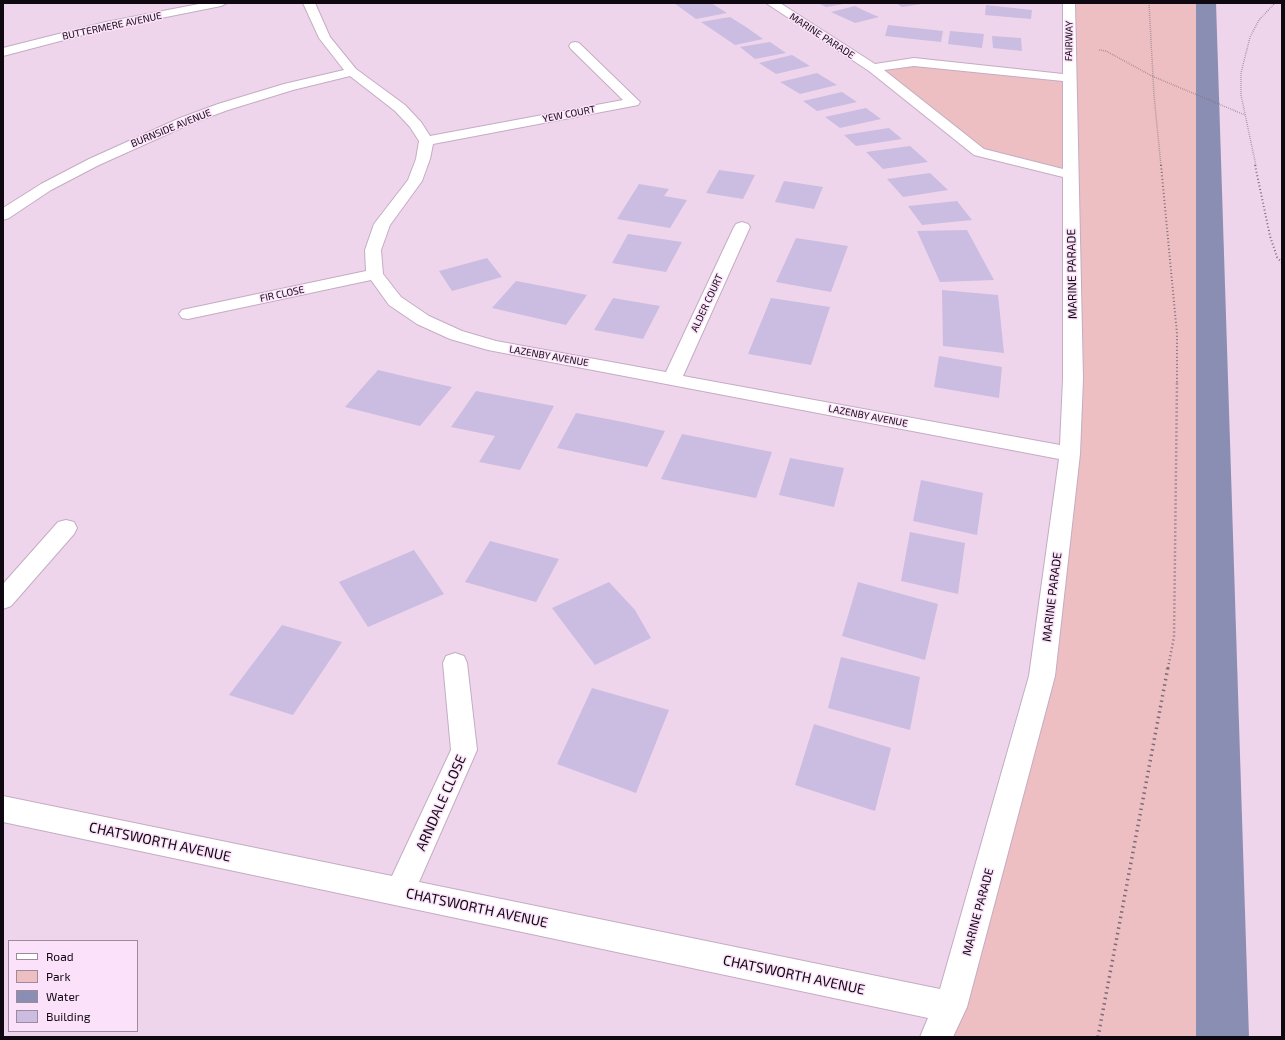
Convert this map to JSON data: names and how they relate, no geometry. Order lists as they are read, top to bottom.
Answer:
{
  "streets": {
    "street": [
      "BUTTERMERE AVENUE",
      "MARINE PARADE",
      "FAIRWAY",
      "YEW COURT",
      "BURNSIDE AVENUE",
      "FIR CLOSE",
      "ALDER COURT",
      "LAZENBY AVENUE",
      "ARNDALE CLOSE",
      "CHATSWORTH AVENUE"
    ]
  },
  "crossings": [
    ["MARINE PARADE", "FAIRWAY"],
    ["MARINE PARADE", "LAZENBY AVENUE"],
    ["MARINE PARADE", "CHATSWORTH AVENUE"],
    ["FIR CLOSE", "LAZENBY AVENUE"],
    ["ALDER COURT", "LAZENBY AVENUE"],
    ["ARNDALE CLOSE", "CHATSWORTH AVENUE"]
  ],
  "legend": [
    "Road",
    "Park",
    "Water",
    "Building"
  ]
}
